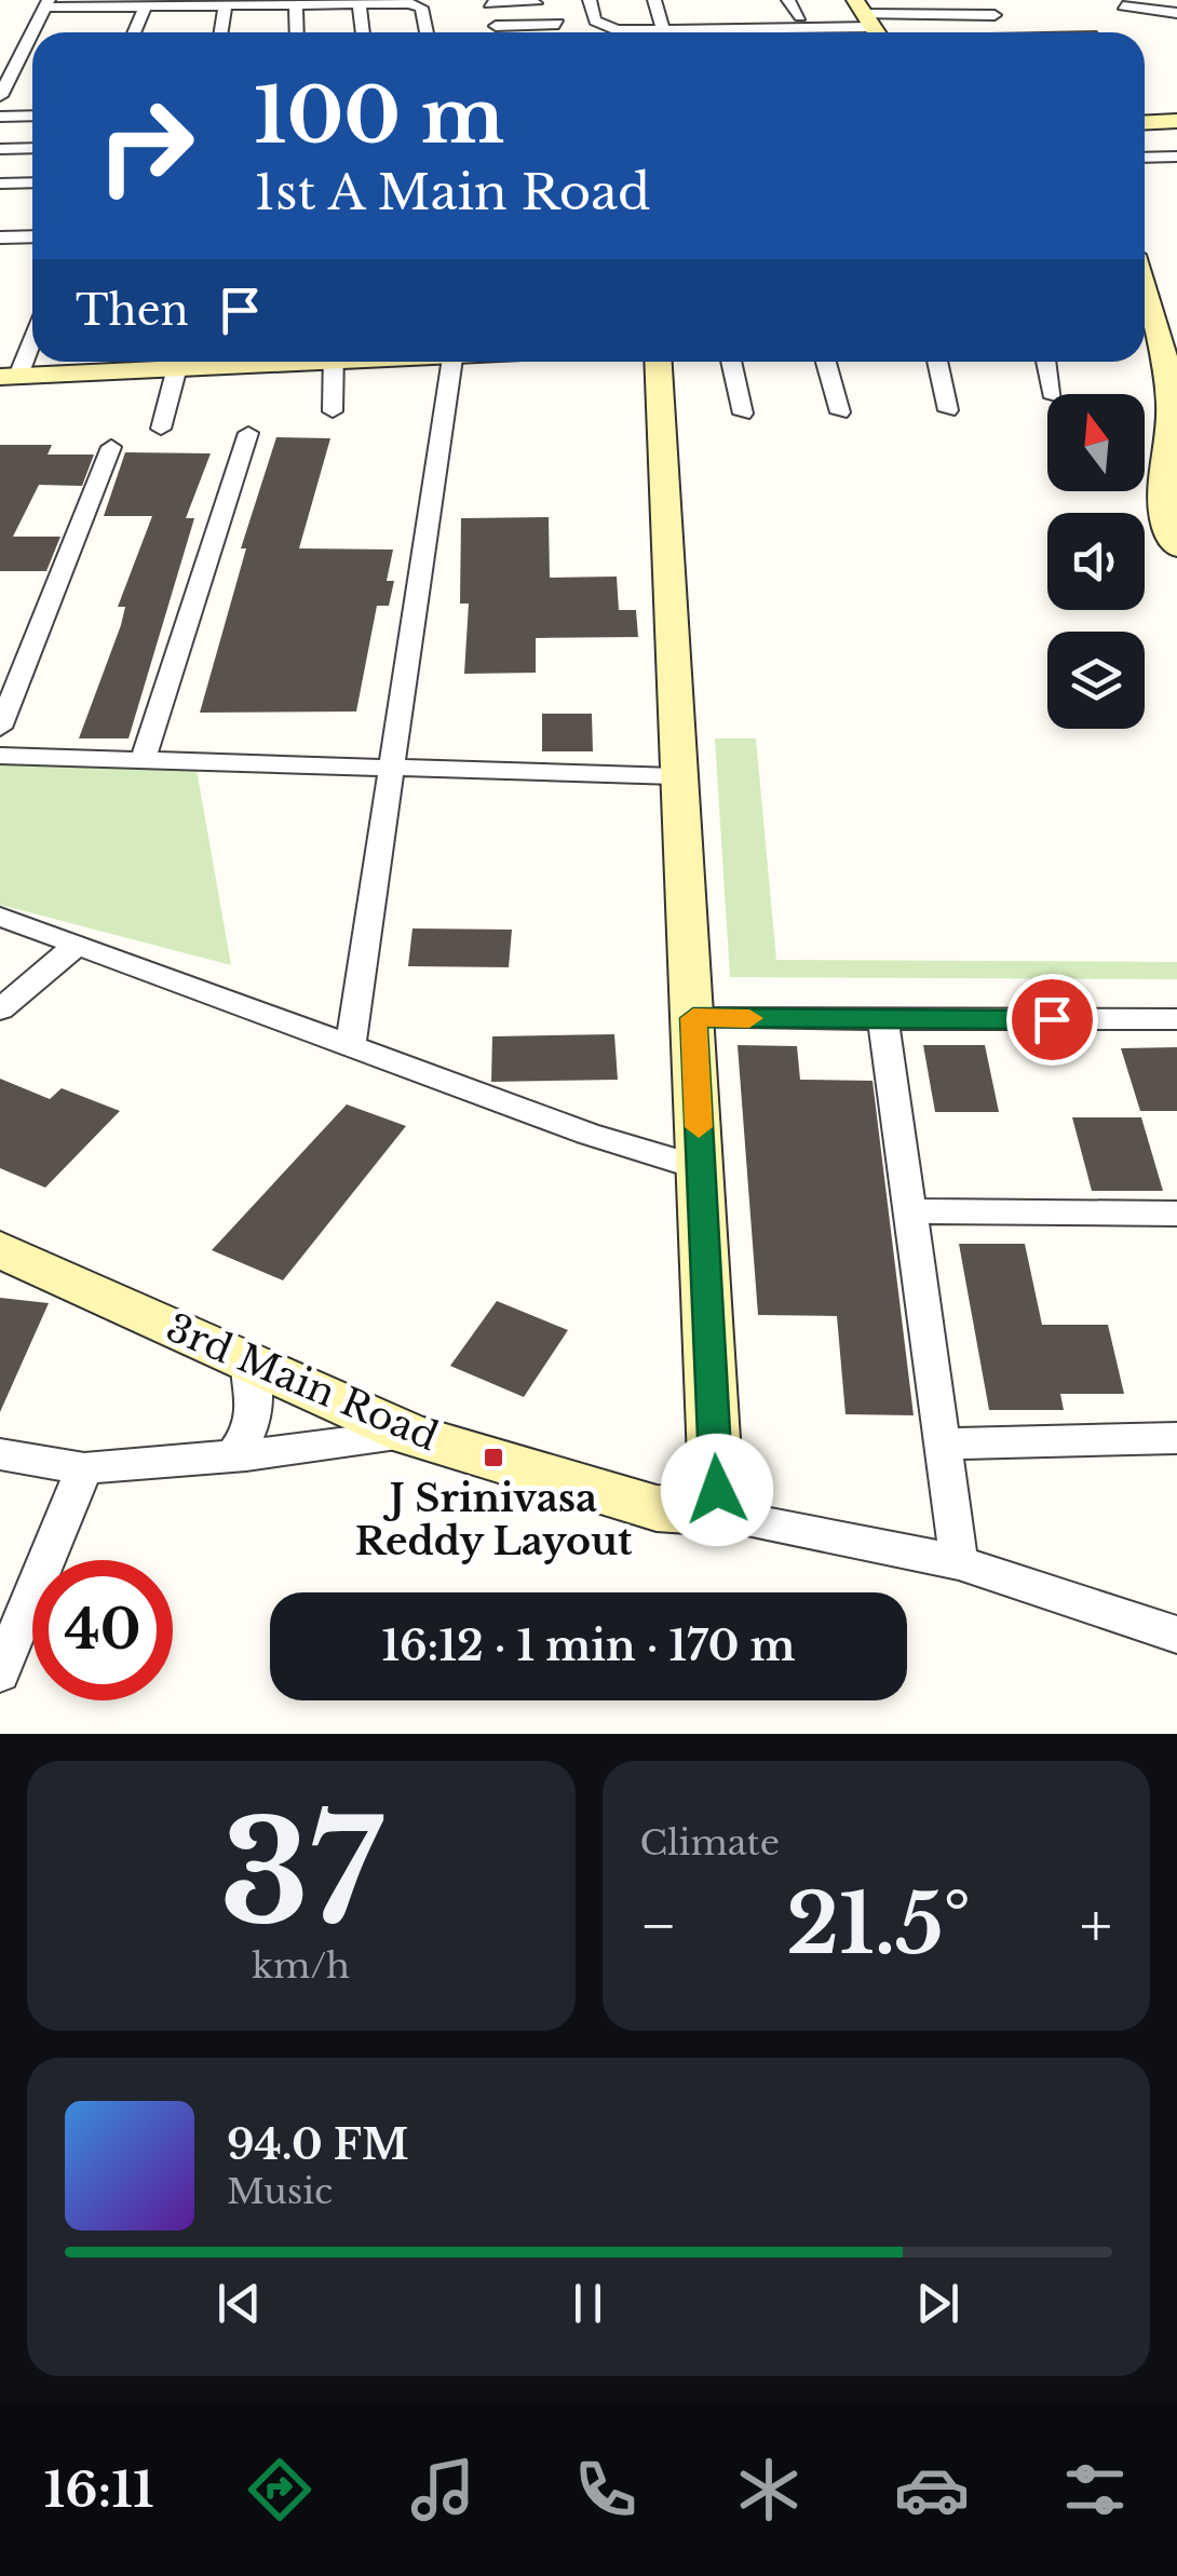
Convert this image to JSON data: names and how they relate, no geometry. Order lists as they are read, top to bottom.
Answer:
{
  "streets": {
    "street": ["3rd Main Road"]
  },
  "places": {
    "transit": ["J Srinivasa Reddy Layout"]
  },
  "north": "top",
  "page": {
    "turn": ["100 m", "1st A Main Road"],
    "then": "Then",
    "limit": "40",
    "trip": "16:12 · 1 min · 170 m",
    "tile": [
      ["37", "km/h"],
      "Climate"
    ],
    "heat": ["−", "21.5°", "+"],
    "song": ["94.0 FM", "Music"],
    "tabs": "16:11"
  }
}
